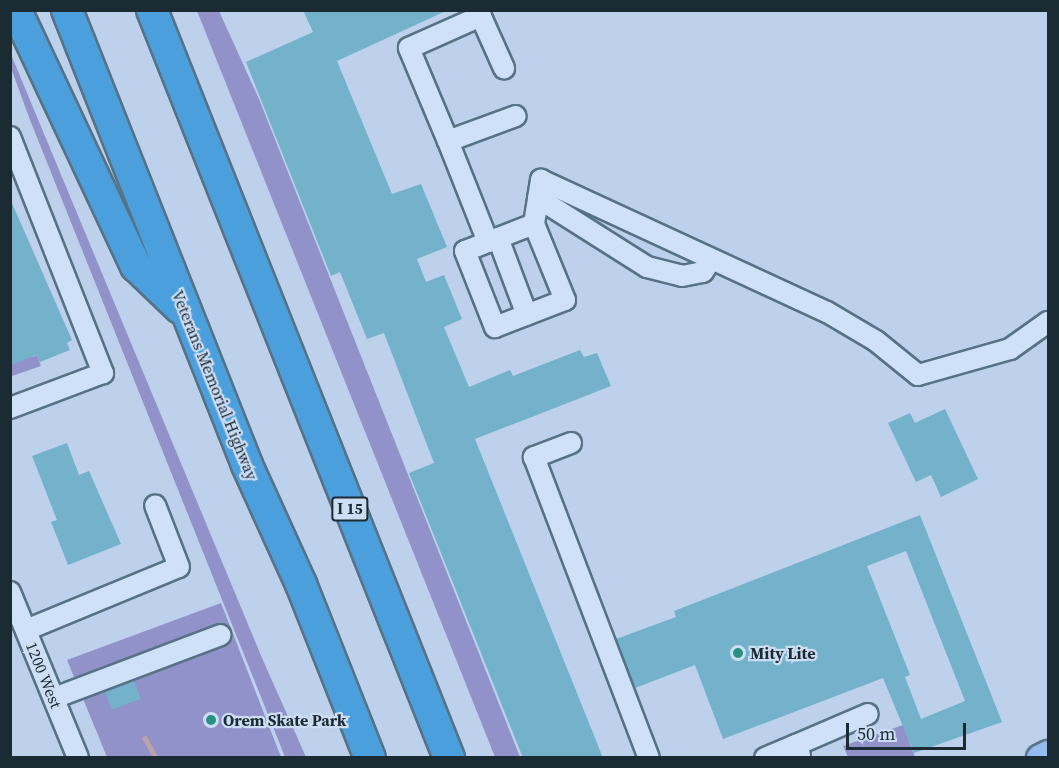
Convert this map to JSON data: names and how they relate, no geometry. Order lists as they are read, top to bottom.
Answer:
{
  "streets": {
    "highway": ["Veterans Memorial Highway", "I 15"],
    "street": ["1200 West"]
  },
  "places": ["Mity Lite", "Orem Skate Park"],
  "scale_bar": "50 m"
}
